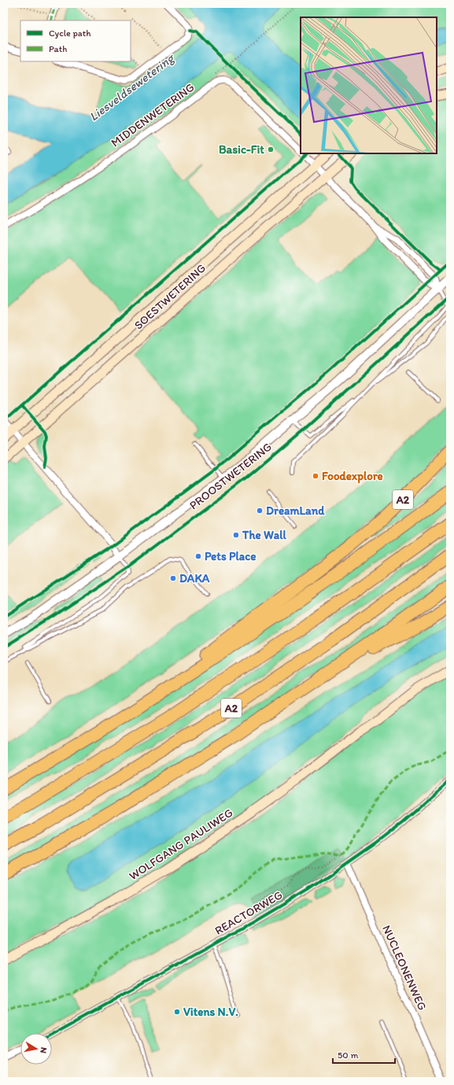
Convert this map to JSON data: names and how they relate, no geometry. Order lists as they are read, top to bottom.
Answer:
{
  "streets": {
    "highway": ["A2"],
    "main road": ["SOESTWETERING", "WOLFGANG PAULIWEG"],
    "street": ["MIDDENWETERING", "REACTORWEG", "NUCLEONENWEG"],
    "cycle path": ["PROOSTWETERING"]
  },
  "crossings": [
    ["REACTORWEG", "NUCLEONENWEG"]
  ],
  "water": ["Liesveldsewetering"],
  "places": [
    "Basic-Fit",
    "Foodexplore",
    "DreamLand",
    "The Wall",
    "Pets Place",
    "DAKA",
    "Vitens N.V."
  ],
  "legend": ["Cycle path", "Path"],
  "scale_bar": "50 m",
  "north": "right"
}
